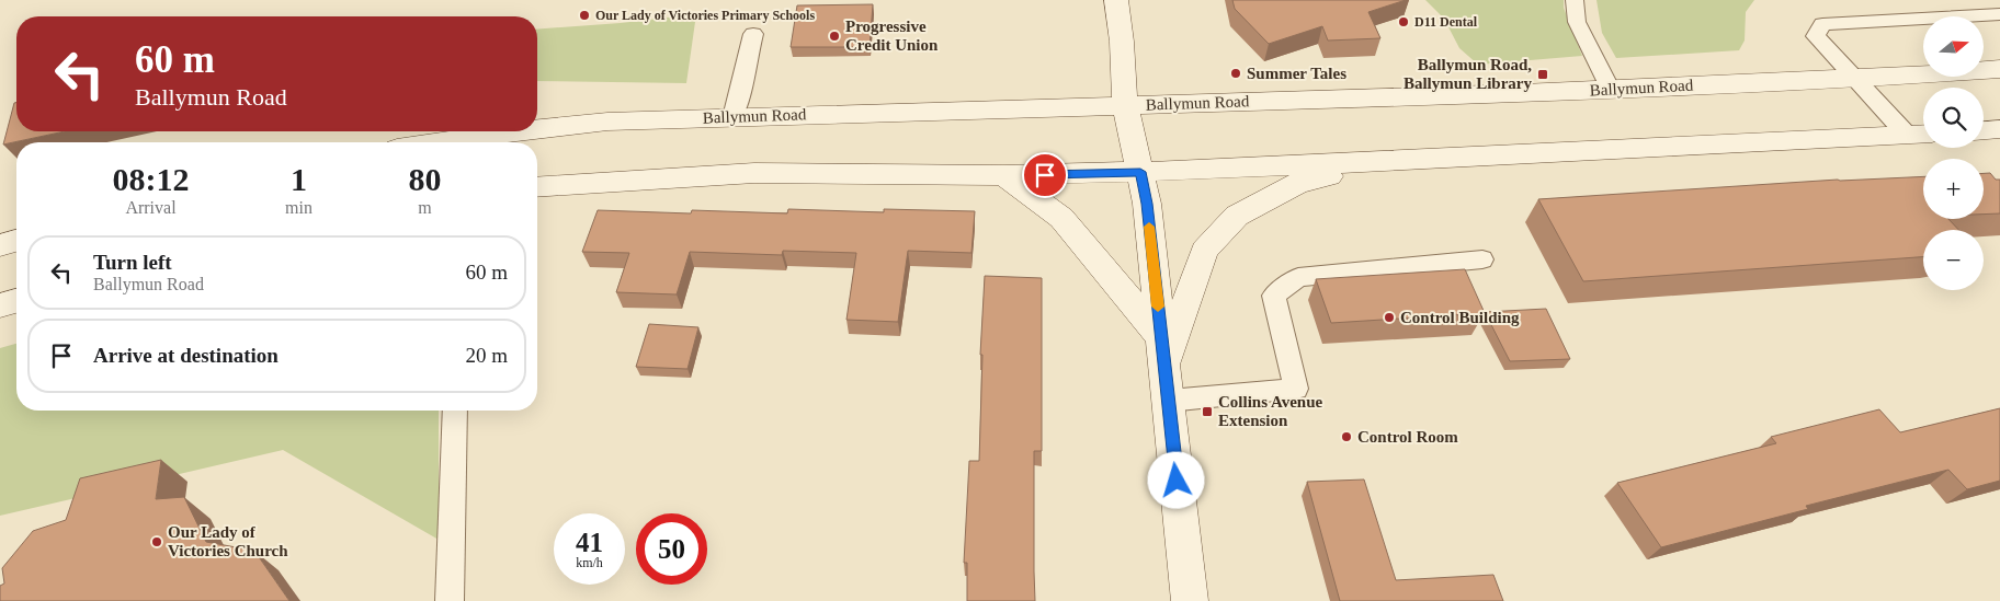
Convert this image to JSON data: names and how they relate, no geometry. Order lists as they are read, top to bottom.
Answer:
{
  "streets": {
    "main road": ["Ballymun Road"]
  },
  "places": {
    "other": [
      "Our Lady of Victories Primary Schools",
      "D11 Dental",
      "Progressive Credit Union",
      "Summer Tales",
      "Control Building",
      "Control Room",
      "Our Lady of Victories Church"
    ],
    "transit": ["Ballymun Road, Ballymun Library", "Collins Avenue Extension"]
  },
  "north": "right",
  "page": {
    "map_buttons": ["+", "−"],
    "turn": ["60 m", "Ballymun Road"],
    "eta": [
      "08:12",
      "Arrival",
      "1",
      "min",
      "80",
      "m"
    ],
    "list": [
      {
        "name": "Turn left",
        "note": "Ballymun Road",
        "value": "60 m"
      },
      {
        "name": "Arrive at destination",
        "value": "20 m"
      }
    ],
    "speed": "41 km/h",
    "limit": "50"
  }
}
